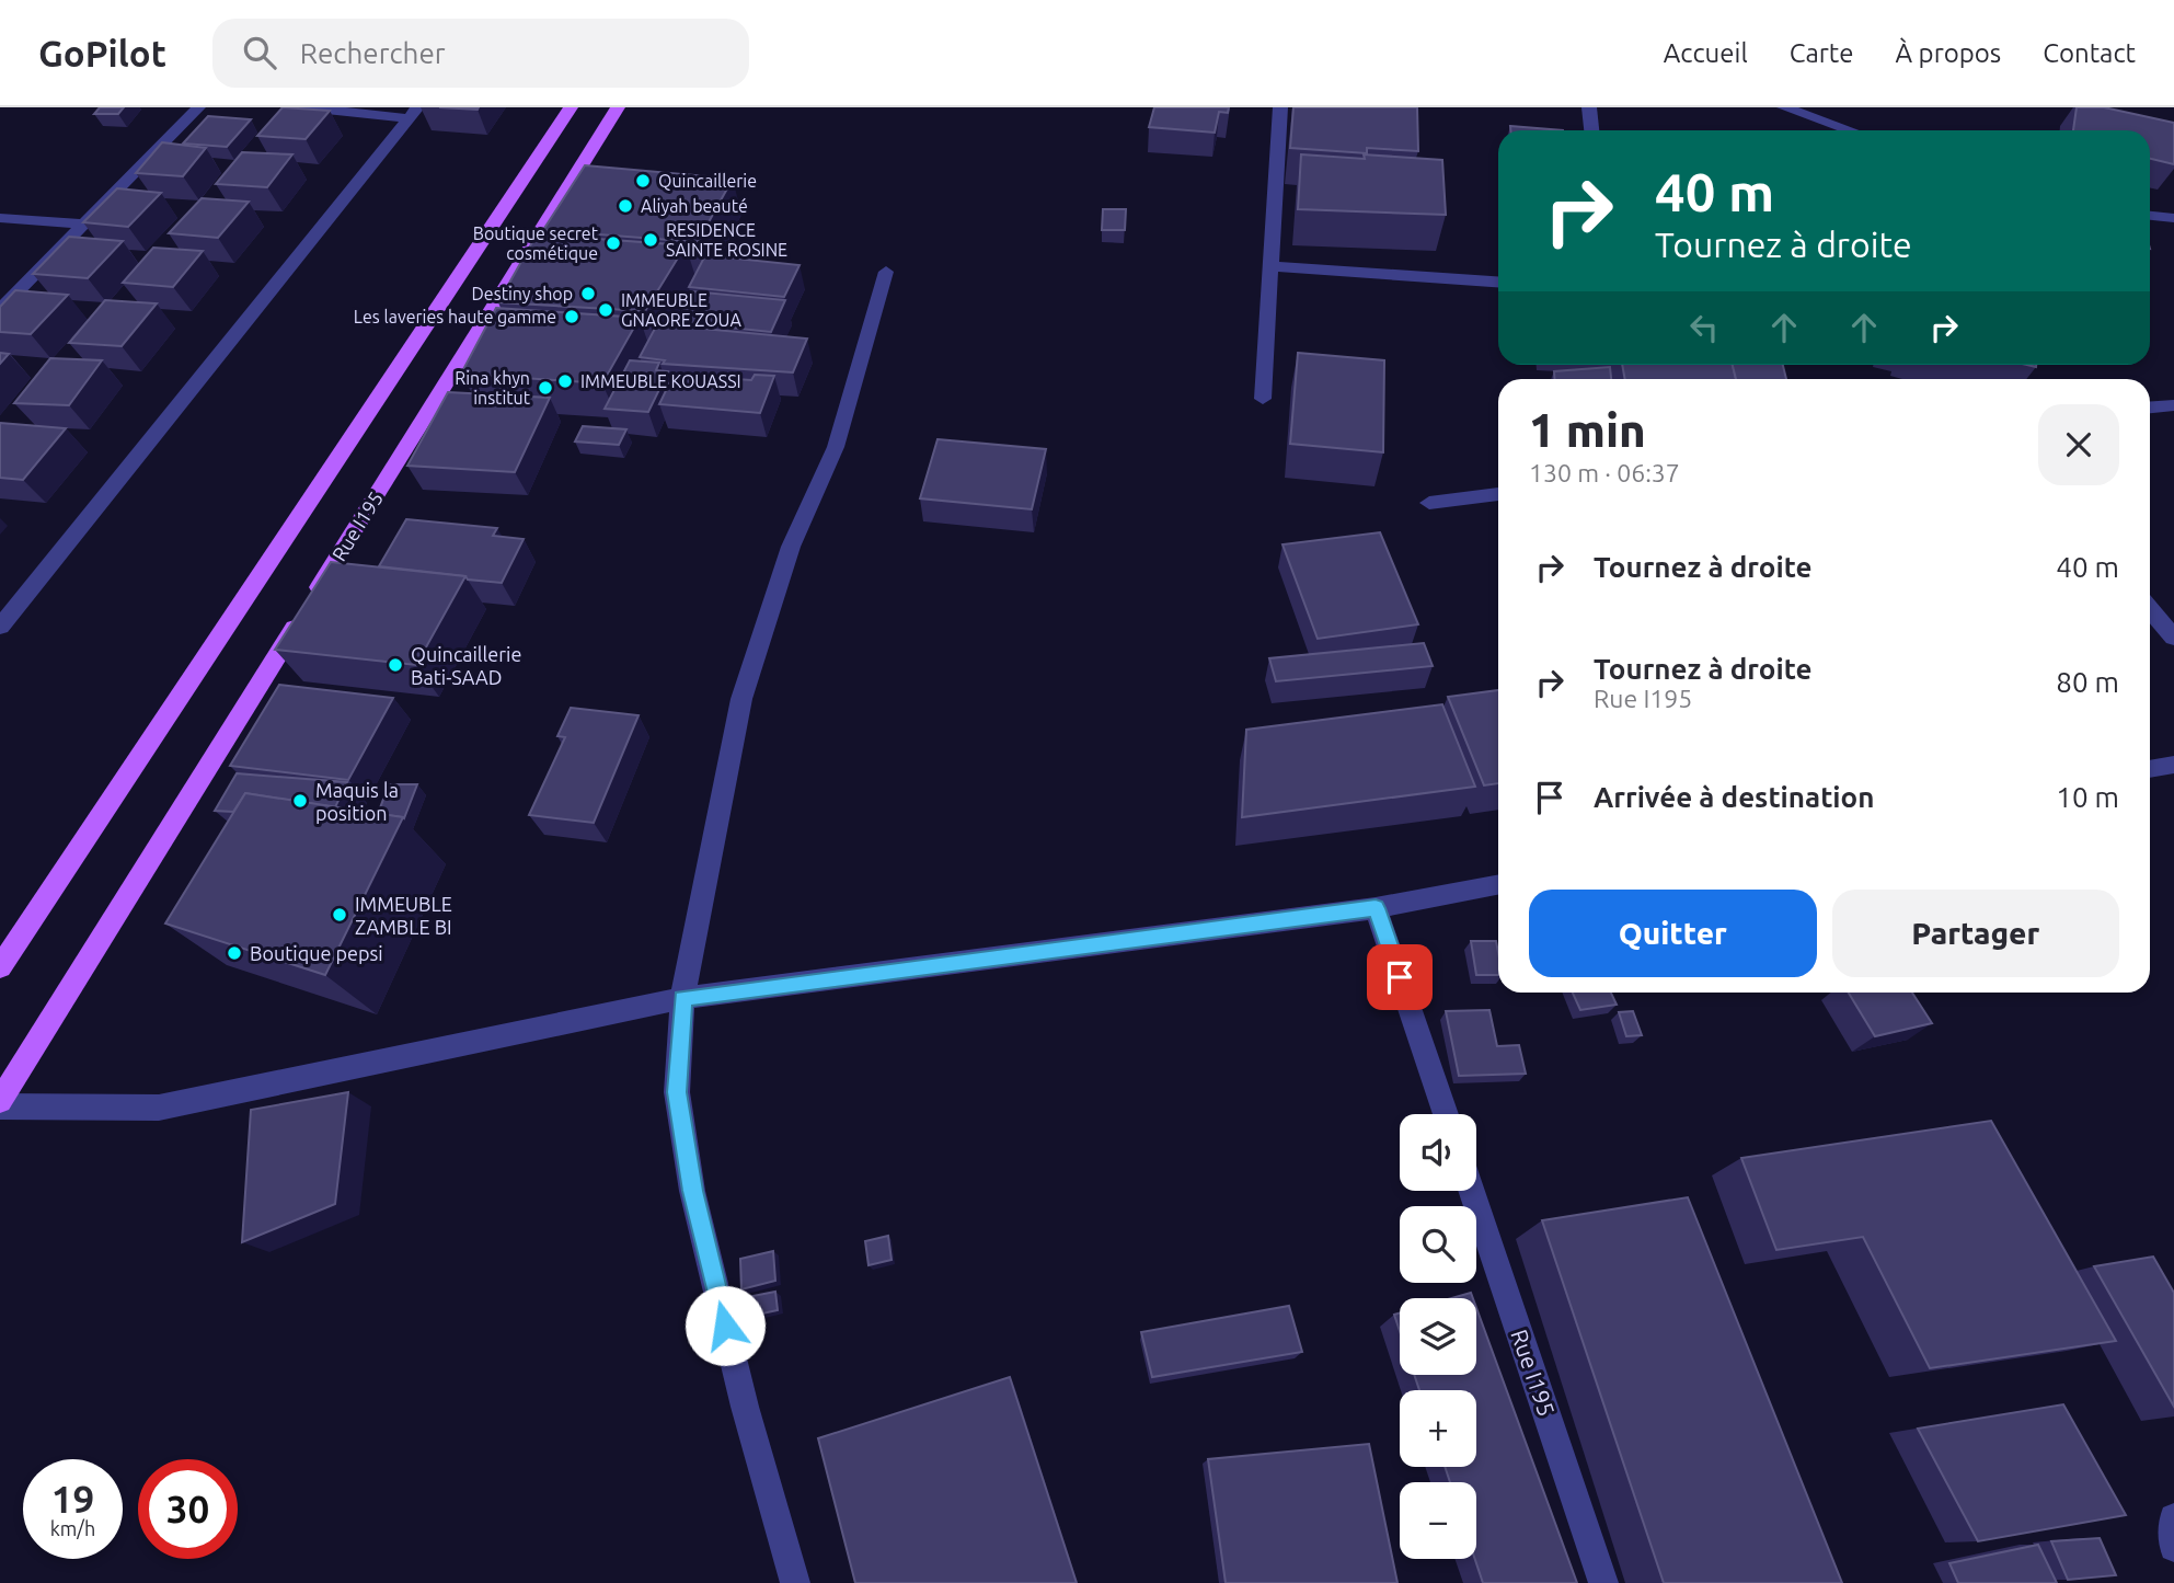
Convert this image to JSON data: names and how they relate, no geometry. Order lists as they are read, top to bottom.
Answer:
{
  "streets": {
    "main road": ["Rue I195"]
  },
  "places": [
    "Quincaillerie",
    "Aliyah beauté",
    "RESIDENCE SAINTE ROSINE",
    "Boutique secret cosmétique",
    "Destiny shop",
    "IMMEUBLE GNAORE ZOUA",
    "Les laveries haute gamme",
    "IMMEUBLE KOUASSI",
    "Rina khyn institut",
    "Quincaillerie Bati-SAAD",
    "Maquis la position",
    "IMMEUBLE ZAMBLE BI",
    "Boutique pepsi"
  ],
  "page": {
    "header": "GoPilot",
    "search": "Rechercher",
    "nav": [
      "Accueil",
      "Carte",
      "À propos",
      "Contact"
    ],
    "turn": ["40 m", "Tournez à droite"],
    "heading": ["1 min", "130 m · 06:37"],
    "list": [
      {
        "name": "Tournez à droite",
        "value": "40 m"
      },
      {
        "name": "Tournez à droite",
        "note": "Rue I195",
        "value": "80 m"
      },
      {
        "name": "Arrivée à destination",
        "value": "10 m"
      }
    ],
    "buttons": ["Quitter", "Partager"],
    "map_buttons": ["+", "−"],
    "speed": "19 km/h",
    "limit": "30"
  }
}
